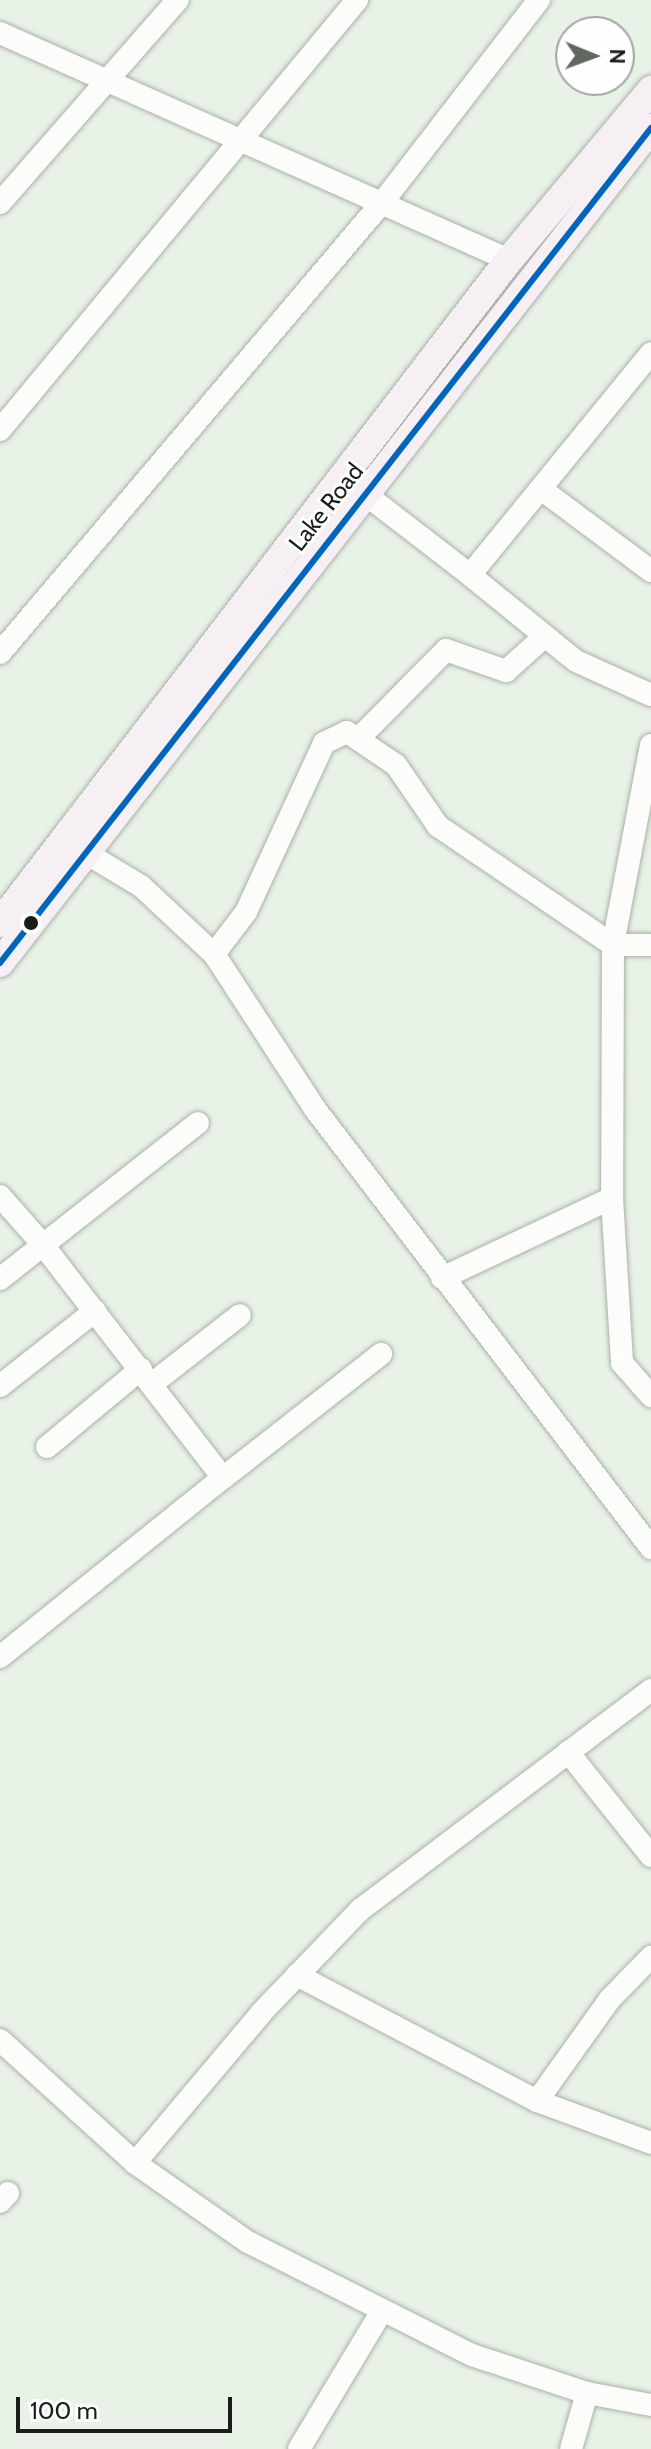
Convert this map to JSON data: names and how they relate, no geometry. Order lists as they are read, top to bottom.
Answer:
{
  "streets": {
    "main road": ["Lake Road"]
  },
  "scale_bar": "100 m",
  "north": "right"
}
